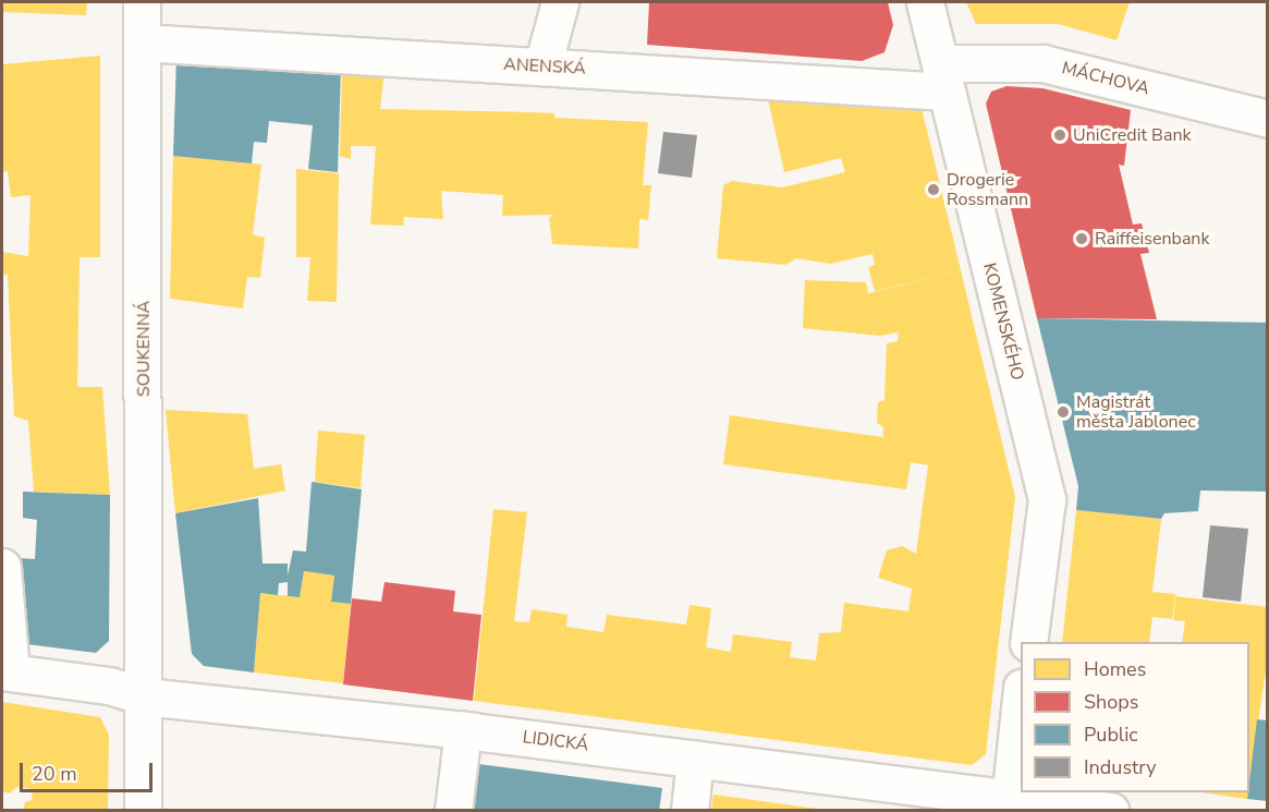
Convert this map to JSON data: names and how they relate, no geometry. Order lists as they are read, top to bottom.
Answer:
{
  "streets": {
    "street": [
      "ANENSKÁ",
      "MÁCHOVA",
      "KOMENSKÉHO",
      "SOUKENNÁ",
      "LIDICKÁ"
    ]
  },
  "crossings": [
    ["ANENSKÁ", "MÁCHOVA"],
    ["ANENSKÁ", "KOMENSKÉHO"],
    ["ANENSKÁ", "SOUKENNÁ"],
    ["MÁCHOVA", "KOMENSKÉHO"],
    ["SOUKENNÁ", "LIDICKÁ"]
  ],
  "places": [
    "UniCredit Bank",
    "Drogerie Rossmann",
    "Raiffeisenbank",
    "Magistrát města Jablonec"
  ],
  "legend": [
    "Homes",
    "Shops",
    "Public",
    "Industry"
  ],
  "scale_bar": "20 m"
}
